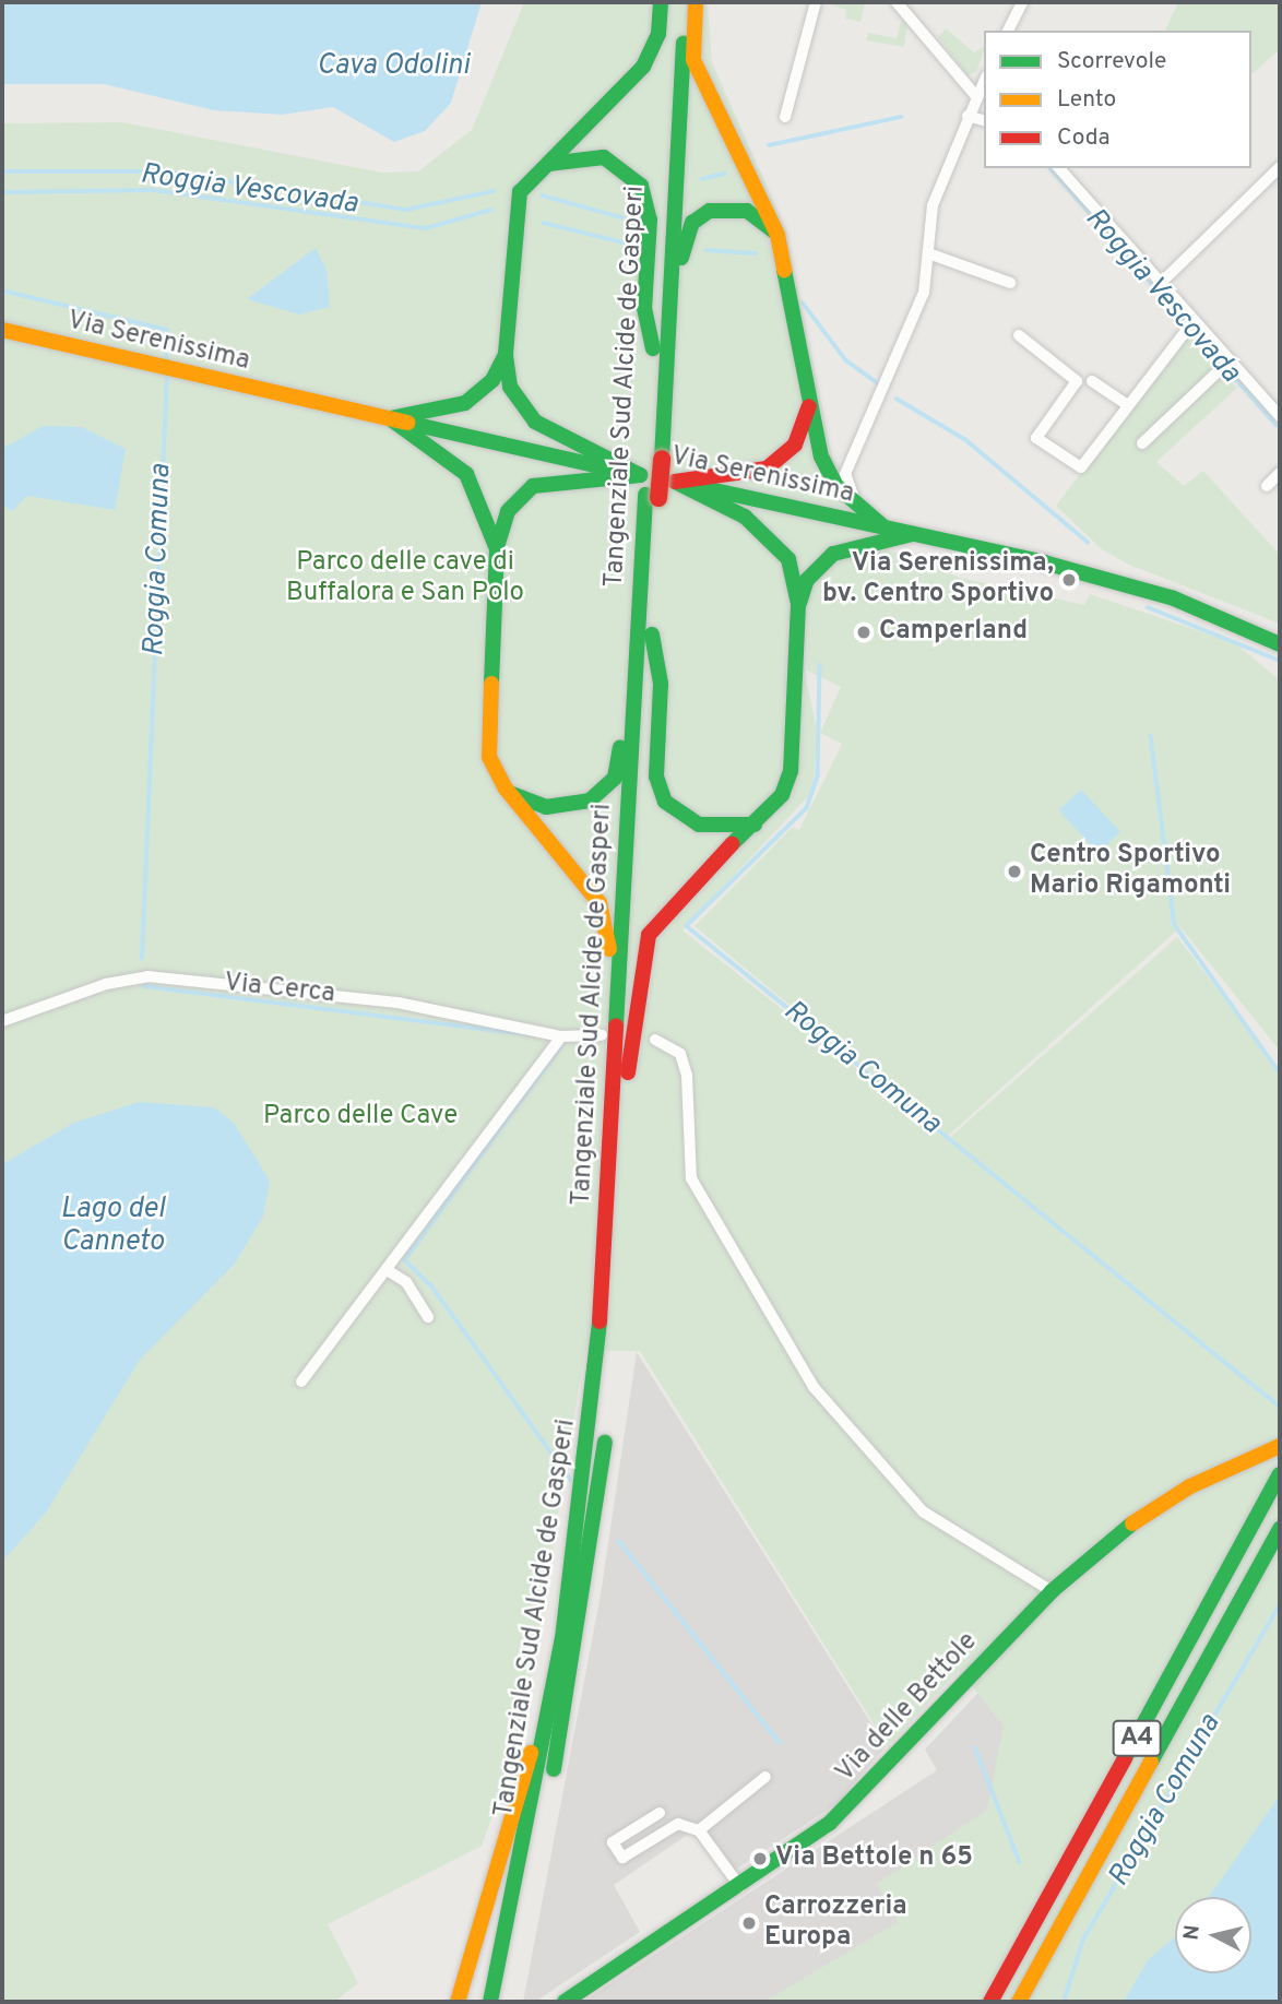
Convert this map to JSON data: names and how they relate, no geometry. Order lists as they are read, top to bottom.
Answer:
{
  "streets": {
    "main road": [
      "Via Serenissima",
      "Tangenziale Sud Alcide de Gasperi",
      "Via delle Bettole",
      "A4"
    ],
    "street": ["Via Cerca"]
  },
  "water": [
    "Cava Odolini",
    "Roggia Vescovada",
    "Roggia Comuna",
    "Lago del Canneto"
  ],
  "parks": ["Parco delle cave di Buffalora e San Polo", "Parco delle Cave"],
  "places": [
    "Via Serenissima, bv. Centro Sportivo",
    "Camperland",
    "Centro Sportivo Mario Rigamonti",
    "Via Bettole n 65",
    "Carrozzeria Europa"
  ],
  "legend": ["Scorrevole", "Lento", "Coda"],
  "north": "left"
}
